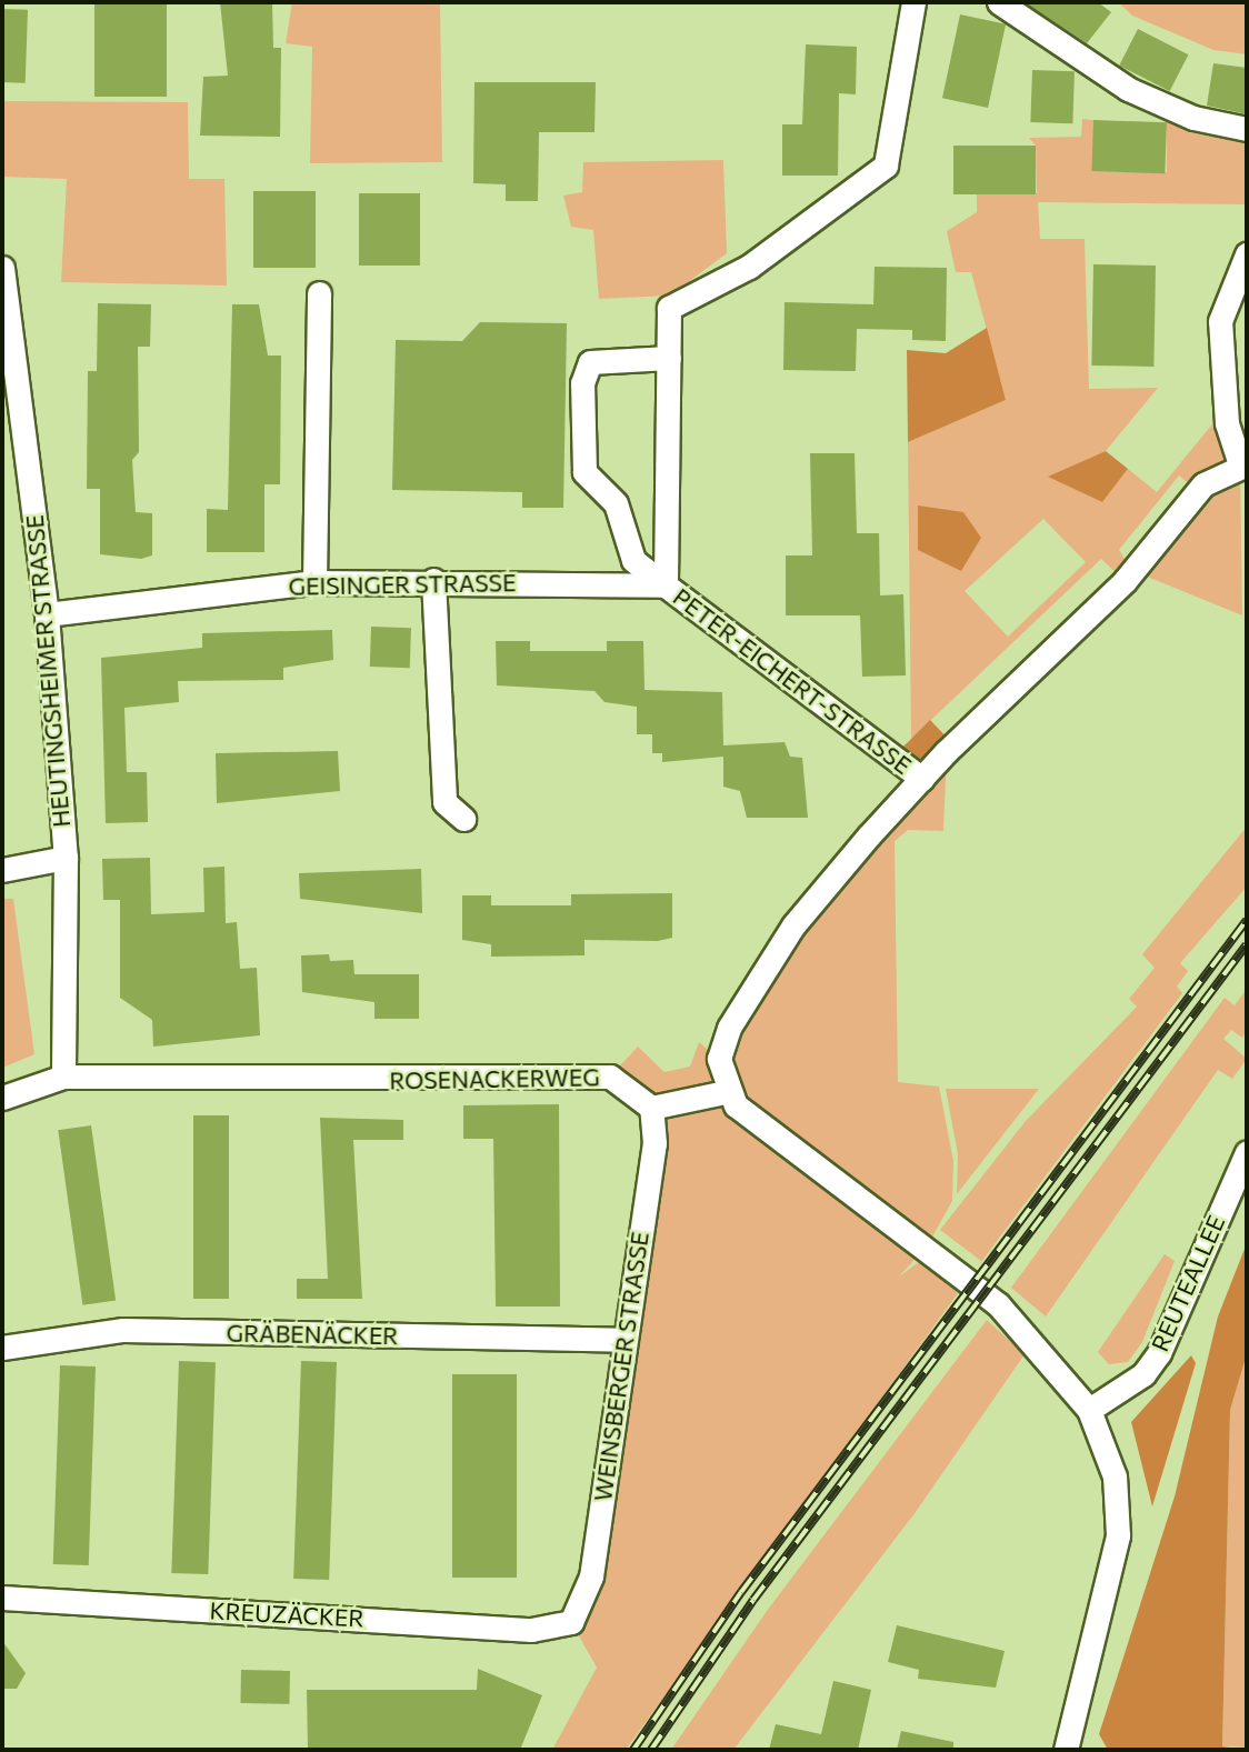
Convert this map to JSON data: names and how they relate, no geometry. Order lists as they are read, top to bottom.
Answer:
{
  "streets": {
    "street": [
      "GEISINGER STRASSE",
      "HEUTINGSHEIMER STRASSE",
      "PETER-EICHERT-STRASSE",
      "ROSENACKERWEG",
      "REUTEALLEE",
      "GRÄBENÄCKER",
      "WEINSBERGER STRASSE",
      "KREUZÄCKER"
    ]
  },
  "crossings": [
    ["GEISINGER STRASSE", "HEUTINGSHEIMER STRASSE"],
    ["GEISINGER STRASSE", "PETER-EICHERT-STRASSE"],
    ["HEUTINGSHEIMER STRASSE", "ROSENACKERWEG"],
    ["ROSENACKERWEG", "WEINSBERGER STRASSE"],
    ["GRÄBENÄCKER", "WEINSBERGER STRASSE"],
    ["WEINSBERGER STRASSE", "KREUZÄCKER"]
  ]
}
